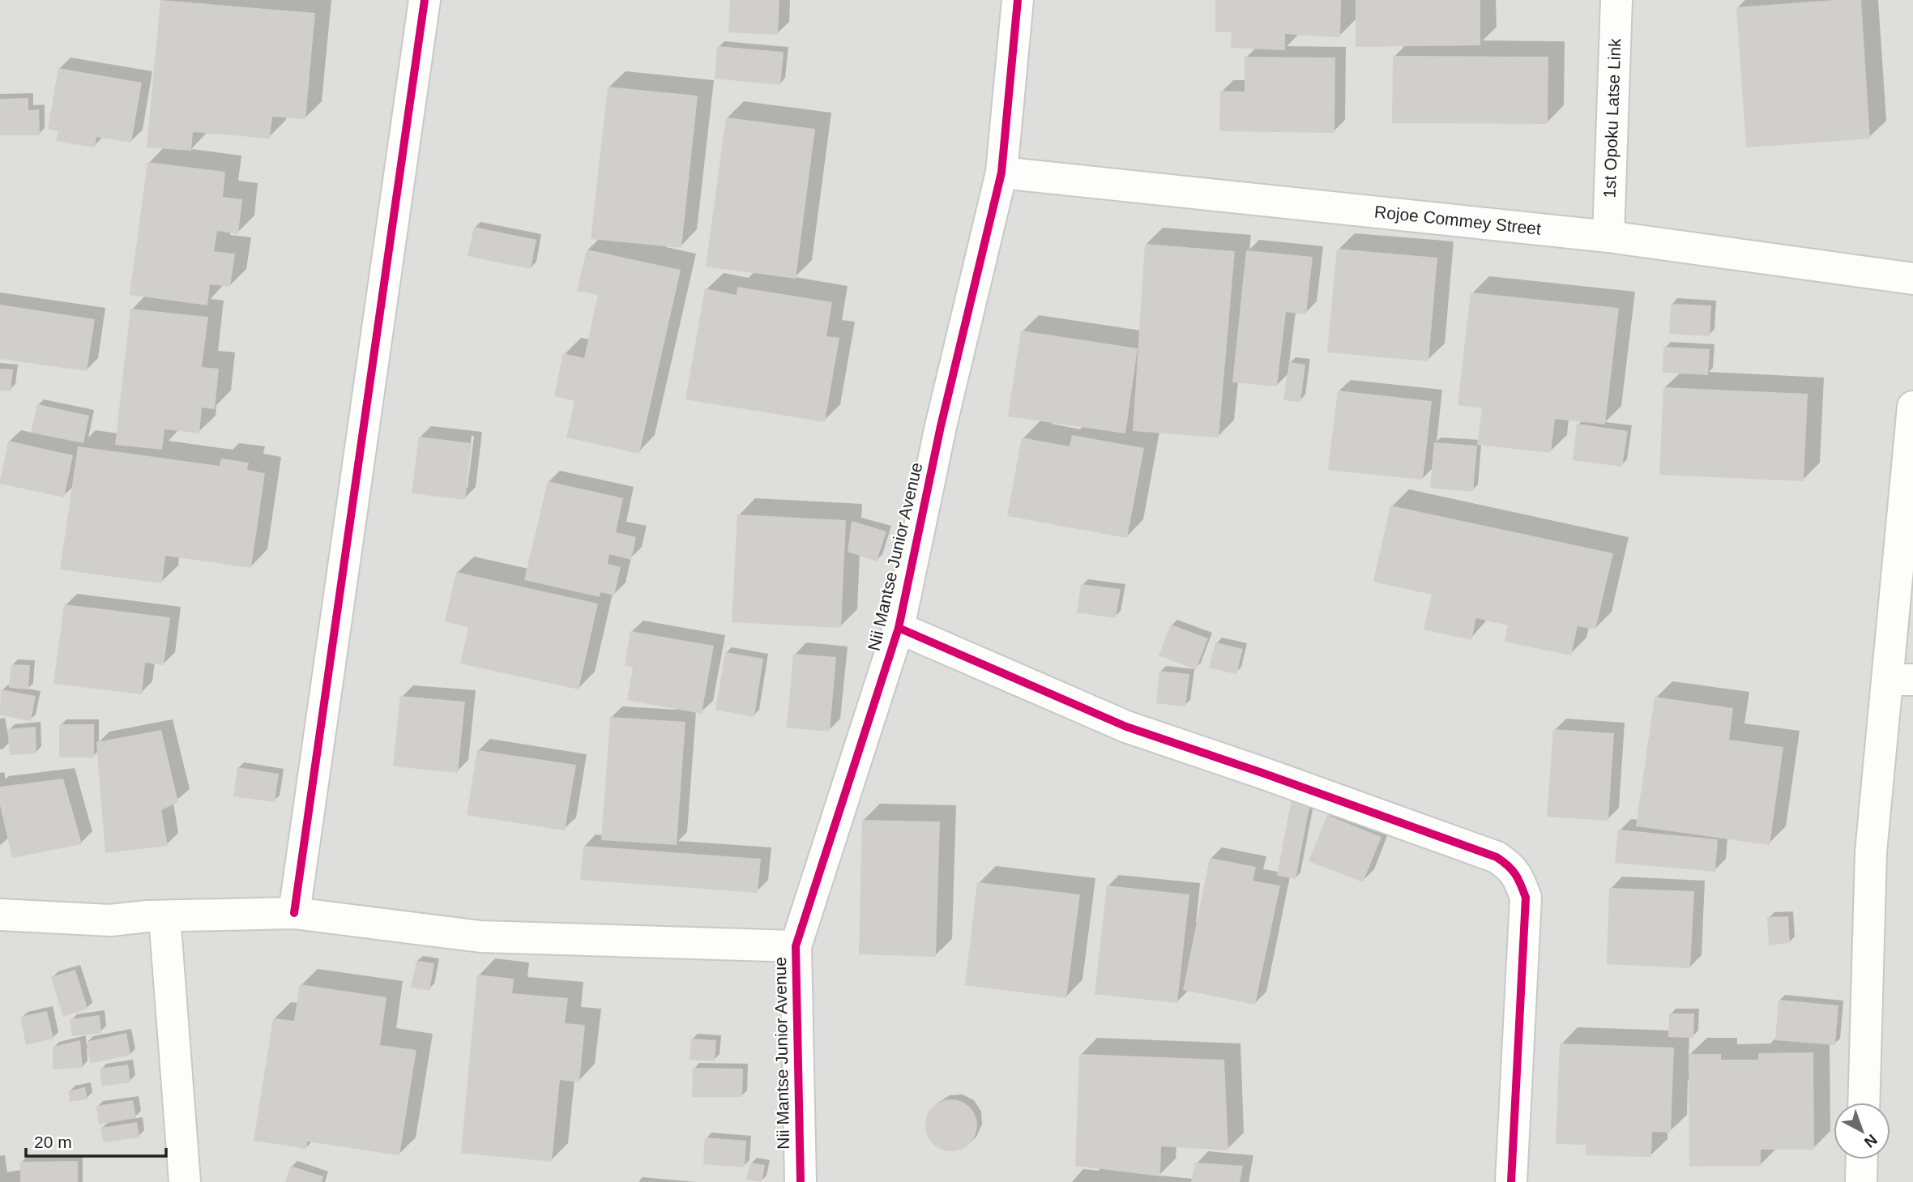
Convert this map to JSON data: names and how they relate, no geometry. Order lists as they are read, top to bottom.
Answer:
{
  "streets": {
    "street": ["1st Opoku Latse Link", "Rojoe Commey Street", "Nii Mantse Junior Avenue"]
  },
  "crossings": [
    ["1st Opoku Latse Link", "Rojoe Commey Street"],
    ["Rojoe Commey Street", "Nii Mantse Junior Avenue"]
  ],
  "scale_bar": "20 m",
  "north": "bottom right"
}
